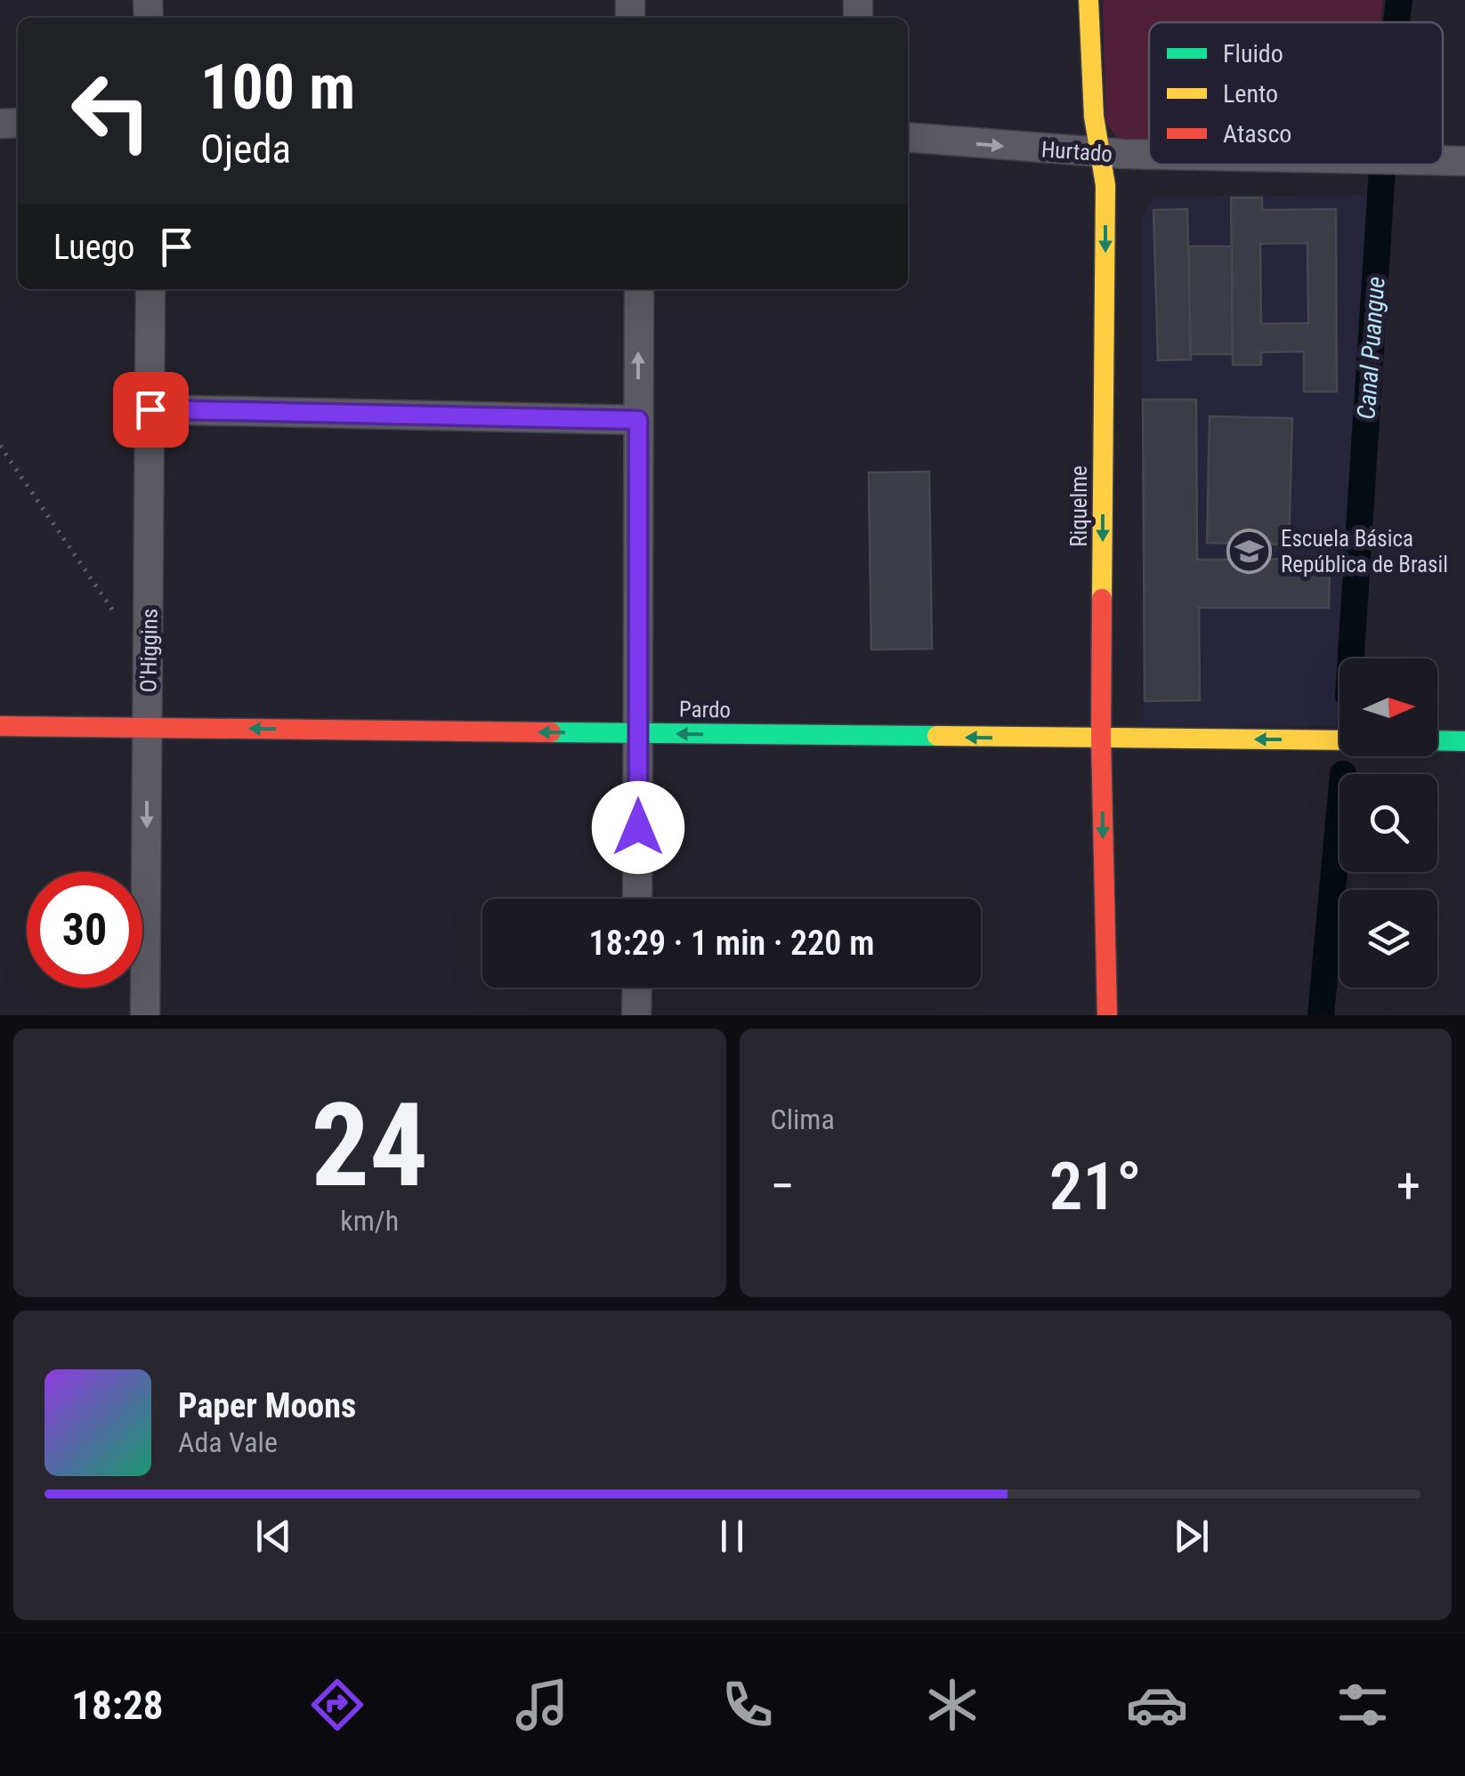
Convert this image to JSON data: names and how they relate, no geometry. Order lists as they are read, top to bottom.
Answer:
{
  "streets": {
    "street": [
      "Hurtado",
      "Riquelme",
      "O'Higgins",
      "Pardo"
    ]
  },
  "crossings": [
    ["Hurtado", "Riquelme"],
    ["Riquelme", "Pardo"],
    ["O'Higgins", "Pardo"]
  ],
  "one_way": [
    "Hurtado",
    "Riquelme",
    "O'Higgins",
    "Pardo"
  ],
  "water": ["Canal Puangue"],
  "places": {
    "school or university": ["Escuela Básica República de Brasil"]
  },
  "legend": ["Fluido", "Lento", "Atasco"],
  "north": "right",
  "page": {
    "turn": ["100 m", "Ojeda"],
    "then": "Luego",
    "limit": "30",
    "trip": "18:29 · 1 min · 220 m",
    "tile": [
      ["24", "km/h"],
      "Clima"
    ],
    "heat": ["−", "21°", "+"],
    "song": ["Paper Moons", "Ada Vale"],
    "tabs": "18:28"
  }
}
